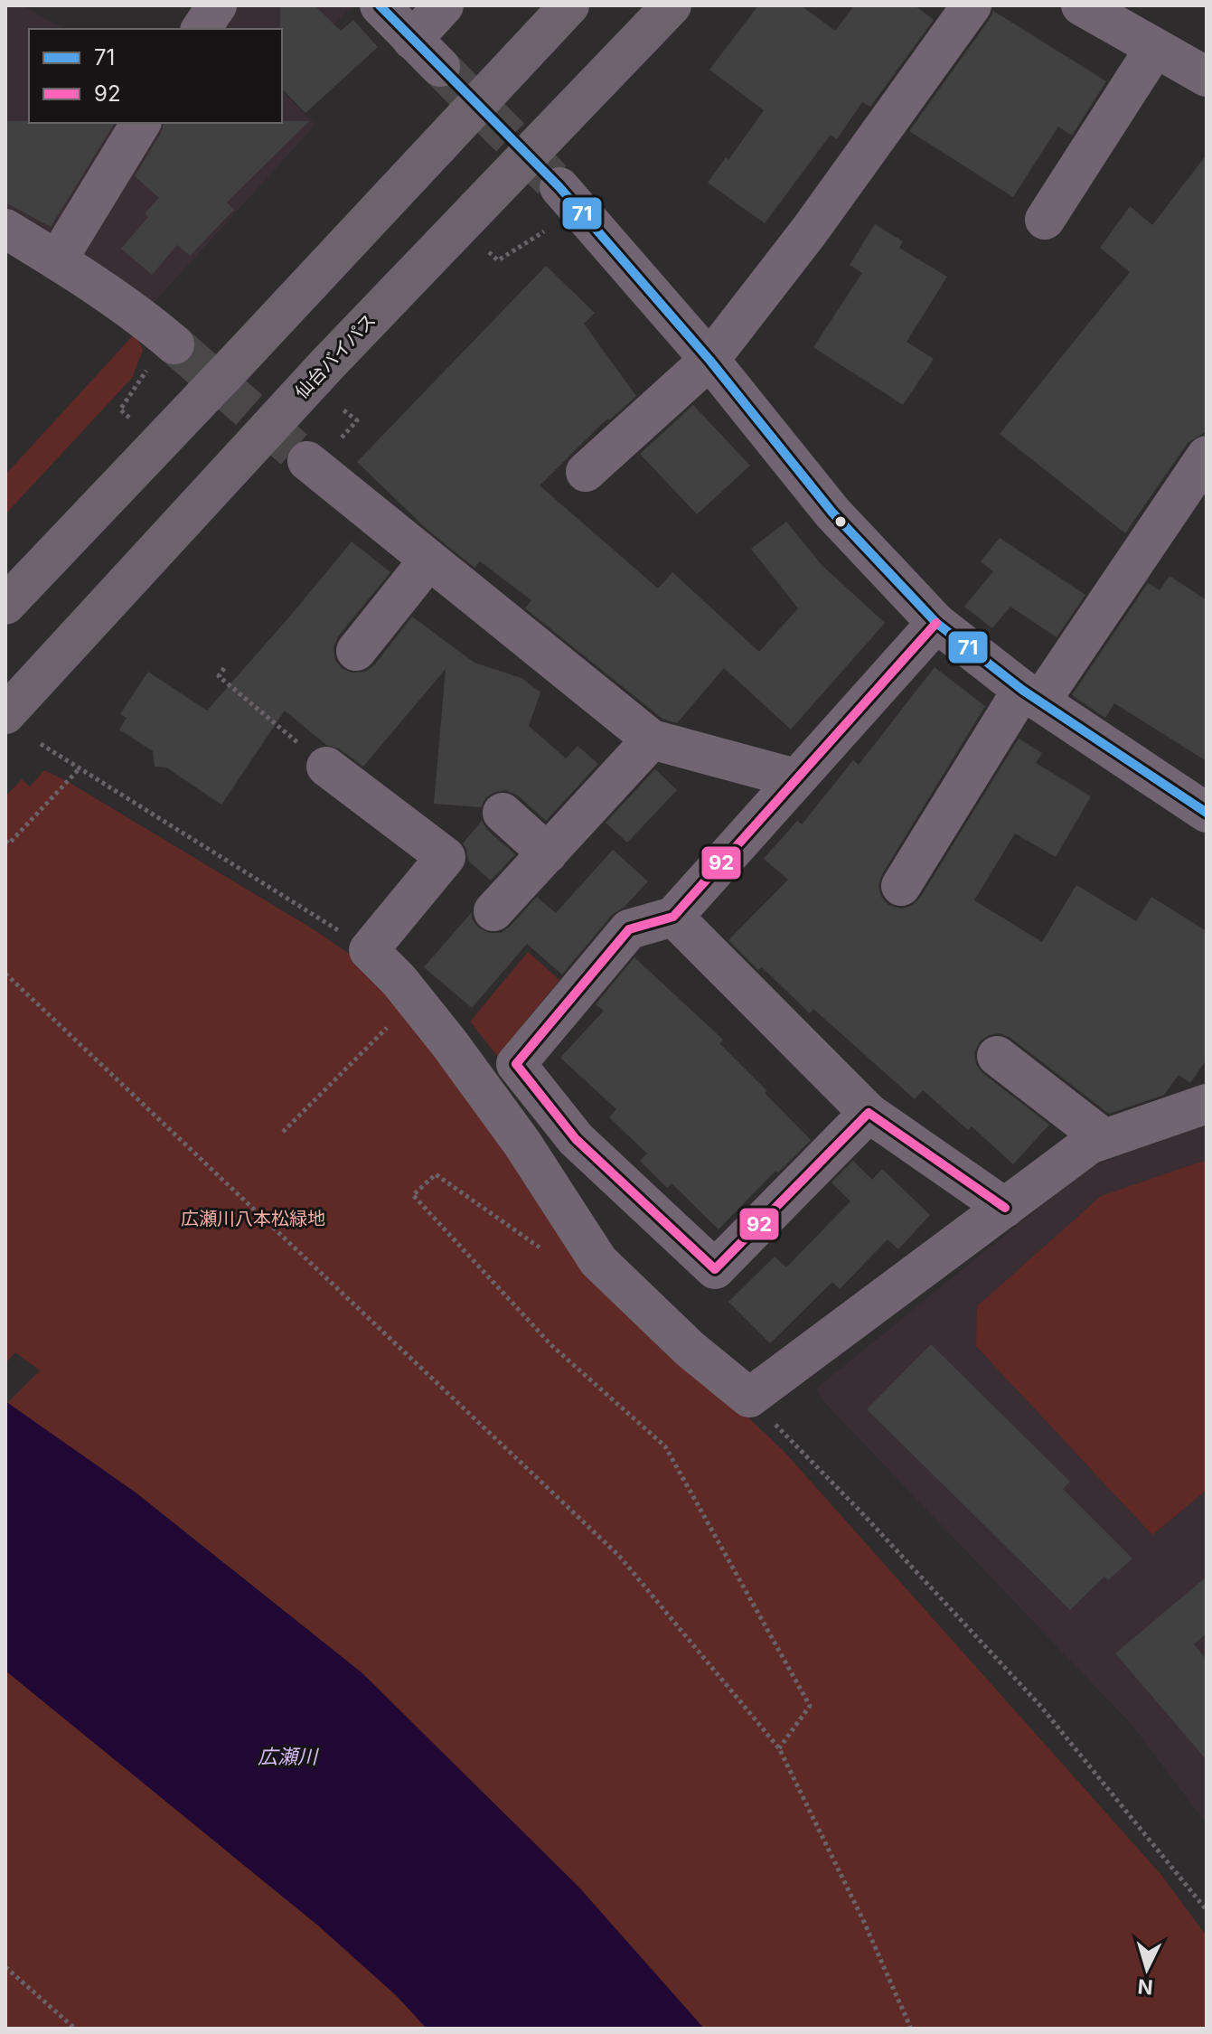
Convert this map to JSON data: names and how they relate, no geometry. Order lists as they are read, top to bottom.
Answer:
{
  "streets": {
    "highway": ["仙台バイパス"]
  },
  "water": ["広瀬川"],
  "parks": ["広瀬川八本松緑地"],
  "lines": ["transit line 71", "transit line 92"],
  "legend": ["71", "92"],
  "north": "bottom"
}
